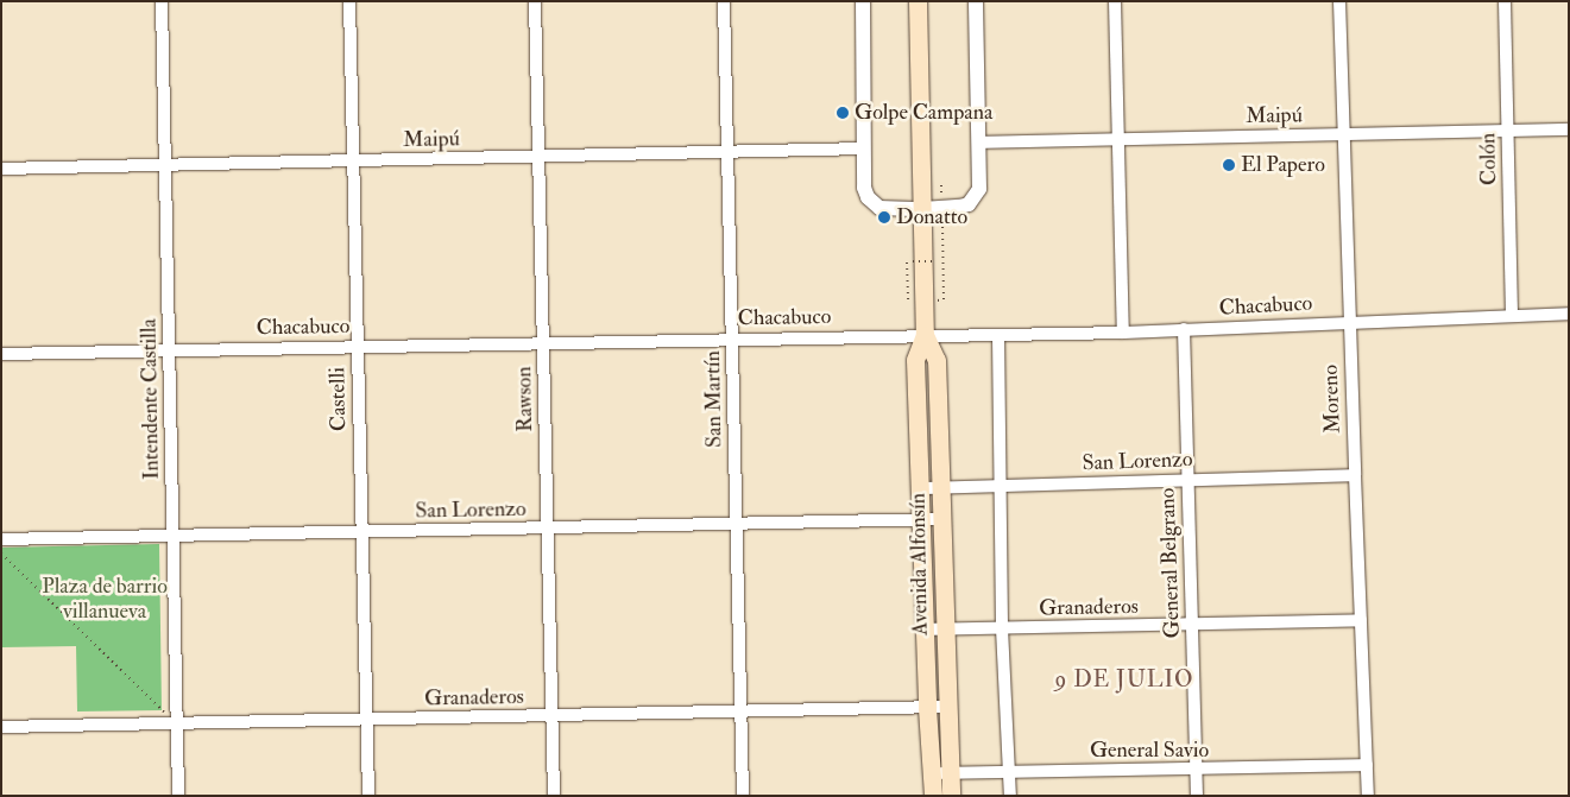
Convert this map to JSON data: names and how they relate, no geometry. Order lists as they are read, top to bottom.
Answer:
{
  "streets": {
    "main road": ["Avenida Alfonsín"],
    "street": [
      "Maipú",
      "Colón",
      "Chacabuco",
      "Intendente Castilla",
      "Castelli",
      "Rawson",
      "San Martín",
      "Moreno",
      "San Lorenzo",
      "General Belgrano",
      "Granaderos",
      "General Savio"
    ]
  },
  "crossings": [
    ["Maipú", "Colón"],
    ["Maipú", "Intendente Castilla"],
    ["Maipú", "Castelli"],
    ["Maipú", "Rawson"],
    ["Maipú", "San Martín"],
    ["Maipú", "Moreno"],
    ["Colón", "Chacabuco"],
    ["Chacabuco", "Intendente Castilla"],
    ["Chacabuco", "Castelli"],
    ["Chacabuco", "Rawson"],
    ["Chacabuco", "San Martín"],
    ["Chacabuco", "Moreno"],
    ["Chacabuco", "General Belgrano"],
    ["Chacabuco", "Avenida Alfonsín"],
    ["Intendente Castilla", "San Lorenzo"],
    ["Intendente Castilla", "Granaderos"],
    ["Castelli", "San Lorenzo"],
    ["Castelli", "Granaderos"],
    ["Rawson", "San Lorenzo"],
    ["Rawson", "Granaderos"],
    ["San Martín", "San Lorenzo"],
    ["San Martín", "Granaderos"],
    ["Moreno", "San Lorenzo"],
    ["Moreno", "Granaderos"],
    ["Moreno", "General Savio"],
    ["San Lorenzo", "General Belgrano"],
    ["San Lorenzo", "Avenida Alfonsín"],
    ["General Belgrano", "Granaderos"],
    ["General Belgrano", "General Savio"],
    ["Avenida Alfonsín", "Granaderos"],
    ["Avenida Alfonsín", "General Savio"]
  ],
  "districts": ["9 DE JULIO"],
  "parks": ["Plaza de barrio villanueva"],
  "places": ["Golpe Campana", "El Papero", "Donatto"]
}
